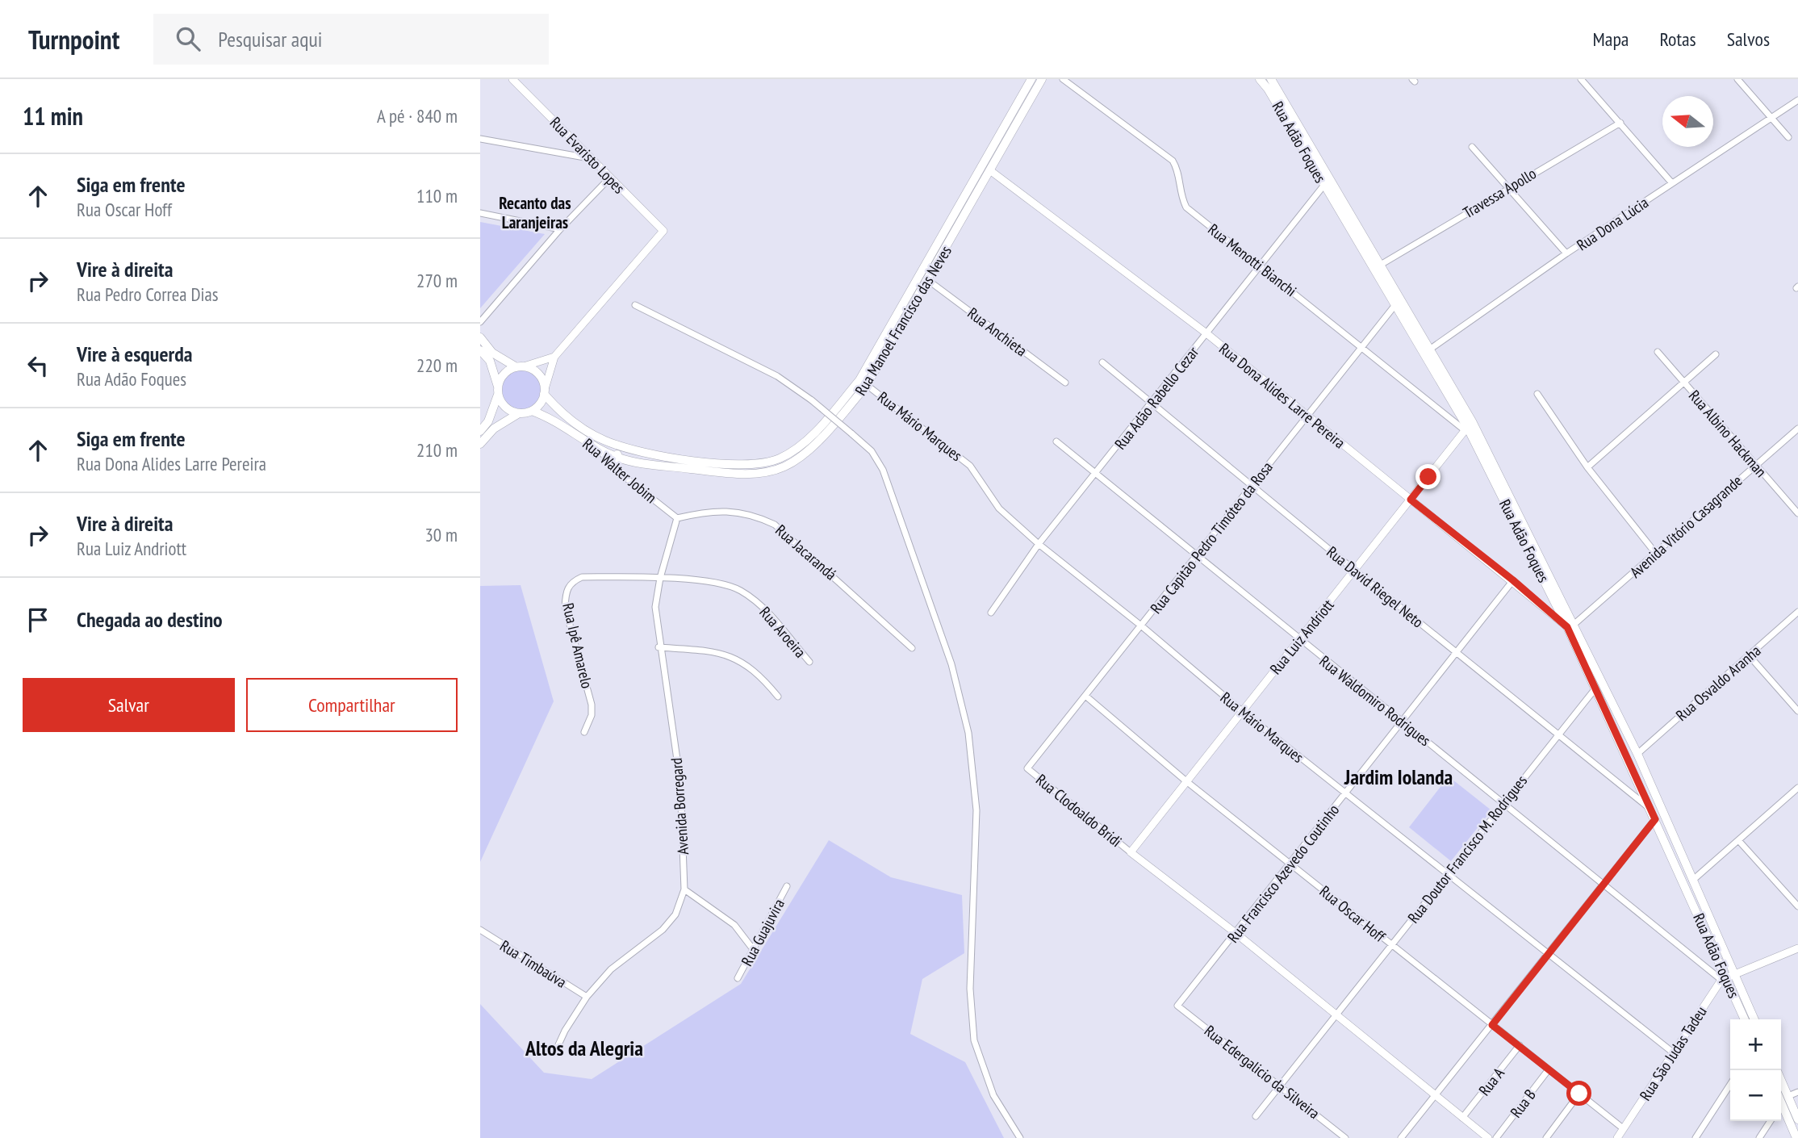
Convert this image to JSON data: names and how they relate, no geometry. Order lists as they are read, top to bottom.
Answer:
{
  "streets": {
    "main road": ["Rua Adão Foques", "Rua Manoel Francisco das Neves", "Rua Walter Jobim"],
    "street": [
      "Rua Evaristo Lopes",
      "Travessa Apollo",
      "Rua Dona Lúcia",
      "Rua Menotti Bianchi",
      "Rua Anchieta",
      "Rua Dona Alides Larre Pereira",
      "Rua Adão Rabello Cezar",
      "Rua Mário Marques",
      "Rua Albino Hackman",
      "Avenida Vitório Casagrande",
      "Rua Capitão Pedro Timóteo da Rosa",
      "Rua Jacarandá",
      "Rua David Riegel Neto",
      "Rua Aroeira",
      "Rua Luiz Andriott",
      "Rua Ipê Amarelo",
      "Rua Osvaldo Aranha",
      "Rua Waldomiro Rodrigues",
      "Avenida Borregard",
      "Rua Clodoaldo Bridi",
      "Rua Doutor Francisco M. Rodrigues",
      "Rua Francisco Azevedo Coutinho",
      "Rua Oscar Hoff",
      "Rua Guajuvira",
      "Rua Timbaúva",
      "Rua São Judas Tadeu",
      "Rua Edergalicio da Silveira",
      "Rua A",
      "Rua B"
    ]
  },
  "crossings": [
    ["Rua Adão Foques", "Travessa Apollo"],
    ["Rua Adão Foques", "Rua Dona Lúcia"],
    ["Rua Adão Foques", "Rua Menotti Bianchi"],
    ["Rua Adão Foques", "Rua Dona Alides Larre Pereira"],
    ["Rua Adão Foques", "Rua Adão Rabello Cezar"],
    ["Rua Adão Foques", "Avenida Vitório Casagrande"],
    ["Rua Adão Foques", "Rua Capitão Pedro Timóteo da Rosa"],
    ["Rua Adão Foques", "Rua David Riegel Neto"],
    ["Rua Adão Foques", "Rua Luiz Andriott"],
    ["Rua Adão Foques", "Rua Osvaldo Aranha"],
    ["Rua Adão Foques", "Rua Waldomiro Rodrigues"],
    ["Rua Adão Foques", "Rua Doutor Francisco M. Rodrigues"],
    ["Rua Adão Foques", "Rua São Judas Tadeu"],
    ["Rua Menotti Bianchi", "Rua Adão Rabello Cezar"],
    ["Rua Menotti Bianchi", "Rua Capitão Pedro Timóteo da Rosa"],
    ["Rua Menotti Bianchi", "Rua Luiz Andriott"],
    ["Rua Manoel Francisco das Neves", "Rua Anchieta"],
    ["Rua Manoel Francisco das Neves", "Rua Dona Alides Larre Pereira"],
    ["Rua Manoel Francisco das Neves", "Rua Mário Marques"],
    ["Rua Manoel Francisco das Neves", "Rua Walter Jobim"],
    ["Rua Dona Alides Larre Pereira", "Rua Adão Rabello Cezar"],
    ["Rua Dona Alides Larre Pereira", "Avenida Vitório Casagrande"],
    ["Rua Dona Alides Larre Pereira", "Rua Capitão Pedro Timóteo da Rosa"],
    ["Rua Dona Alides Larre Pereira", "Rua Luiz Andriott"],
    ["Rua Dona Alides Larre Pereira", "Rua Francisco Azevedo Coutinho"],
    ["Rua Adão Rabello Cezar", "Rua Mário Marques"],
    ["Rua Adão Rabello Cezar", "Rua David Riegel Neto"],
    ["Rua Adão Rabello Cezar", "Rua Waldomiro Rodrigues"],
    ["Rua Mário Marques", "Rua Capitão Pedro Timóteo da Rosa"],
    ["Rua Mário Marques", "Rua Luiz Andriott"],
    ["Rua Mário Marques", "Rua Doutor Francisco M. Rodrigues"],
    ["Rua Mário Marques", "Rua Francisco Azevedo Coutinho"],
    ["Rua Mário Marques", "Rua São Judas Tadeu"],
    ["Rua Albino Hackman", "Avenida Vitório Casagrande"],
    ["Rua Walter Jobim", "Rua Jacarandá"],
    ["Rua Walter Jobim", "Avenida Borregard"],
    ["Rua Capitão Pedro Timóteo da Rosa", "Rua David Riegel Neto"],
    ["Rua Capitão Pedro Timóteo da Rosa", "Rua Waldomiro Rodrigues"],
    ["Rua Capitão Pedro Timóteo da Rosa", "Rua Clodoaldo Bridi"],
    ["Rua Capitão Pedro Timóteo da Rosa", "Rua Oscar Hoff"],
    ["Rua Jacarandá", "Avenida Borregard"],
    ["Rua David Riegel Neto", "Rua Luiz Andriott"],
    ["Rua David Riegel Neto", "Rua Doutor Francisco M. Rodrigues"],
    ["Rua David Riegel Neto", "Rua Francisco Azevedo Coutinho"],
    ["Rua Aroeira", "Rua Ipê Amarelo"],
    ["Rua Aroeira", "Avenida Borregard"],
    ["Rua Luiz Andriott", "Rua Waldomiro Rodrigues"],
    ["Rua Luiz Andriott", "Rua Clodoaldo Bridi"],
    ["Rua Luiz Andriott", "Rua Oscar Hoff"],
    ["Rua Ipê Amarelo", "Avenida Borregard"],
    ["Rua Waldomiro Rodrigues", "Rua Doutor Francisco M. Rodrigues"],
    ["Rua Waldomiro Rodrigues", "Rua Francisco Azevedo Coutinho"],
    ["Rua Waldomiro Rodrigues", "Rua São Judas Tadeu"],
    ["Avenida Borregard", "Rua Timbaúva"],
    ["Rua Doutor Francisco M. Rodrigues", "Rua Oscar Hoff"],
    ["Rua Doutor Francisco M. Rodrigues", "Rua Edergalicio da Silveira"],
    ["Rua Francisco Azevedo Coutinho", "Rua Oscar Hoff"],
    ["Rua Francisco Azevedo Coutinho", "Rua Edergalicio da Silveira"],
    ["Rua Oscar Hoff", "Rua São Judas Tadeu"],
    ["Rua Oscar Hoff", "Rua A"],
    ["Rua Oscar Hoff", "Rua B"]
  ],
  "districts": ["Recanto das Laranjeiras", "Jardim Iolanda", "Altos da Alegria"],
  "north": "left",
  "page": {
    "header": "Turnpoint",
    "search": "Pesquisar aqui",
    "nav": ["Mapa", "Rotas", "Salvos"],
    "heading": ["11 min", "A pé · 840 m"],
    "list": [
      ["Siga em frente", "Rua Oscar Hoff", "110 m"],
      ["Vire à direita", "Rua Pedro Correa Dias", "270 m"],
      ["Vire à esquerda", "Rua Adão Foques", "220 m"],
      ["Siga em frente", "Rua Dona Alides Larre Pereira", "210 m"],
      ["Vire à direita", "Rua Luiz Andriott", "30 m"],
      "Chegada ao destino"
    ],
    "buttons": ["Salvar", "Compartilhar"],
    "map_buttons": ["+", "−"]
  }
}
